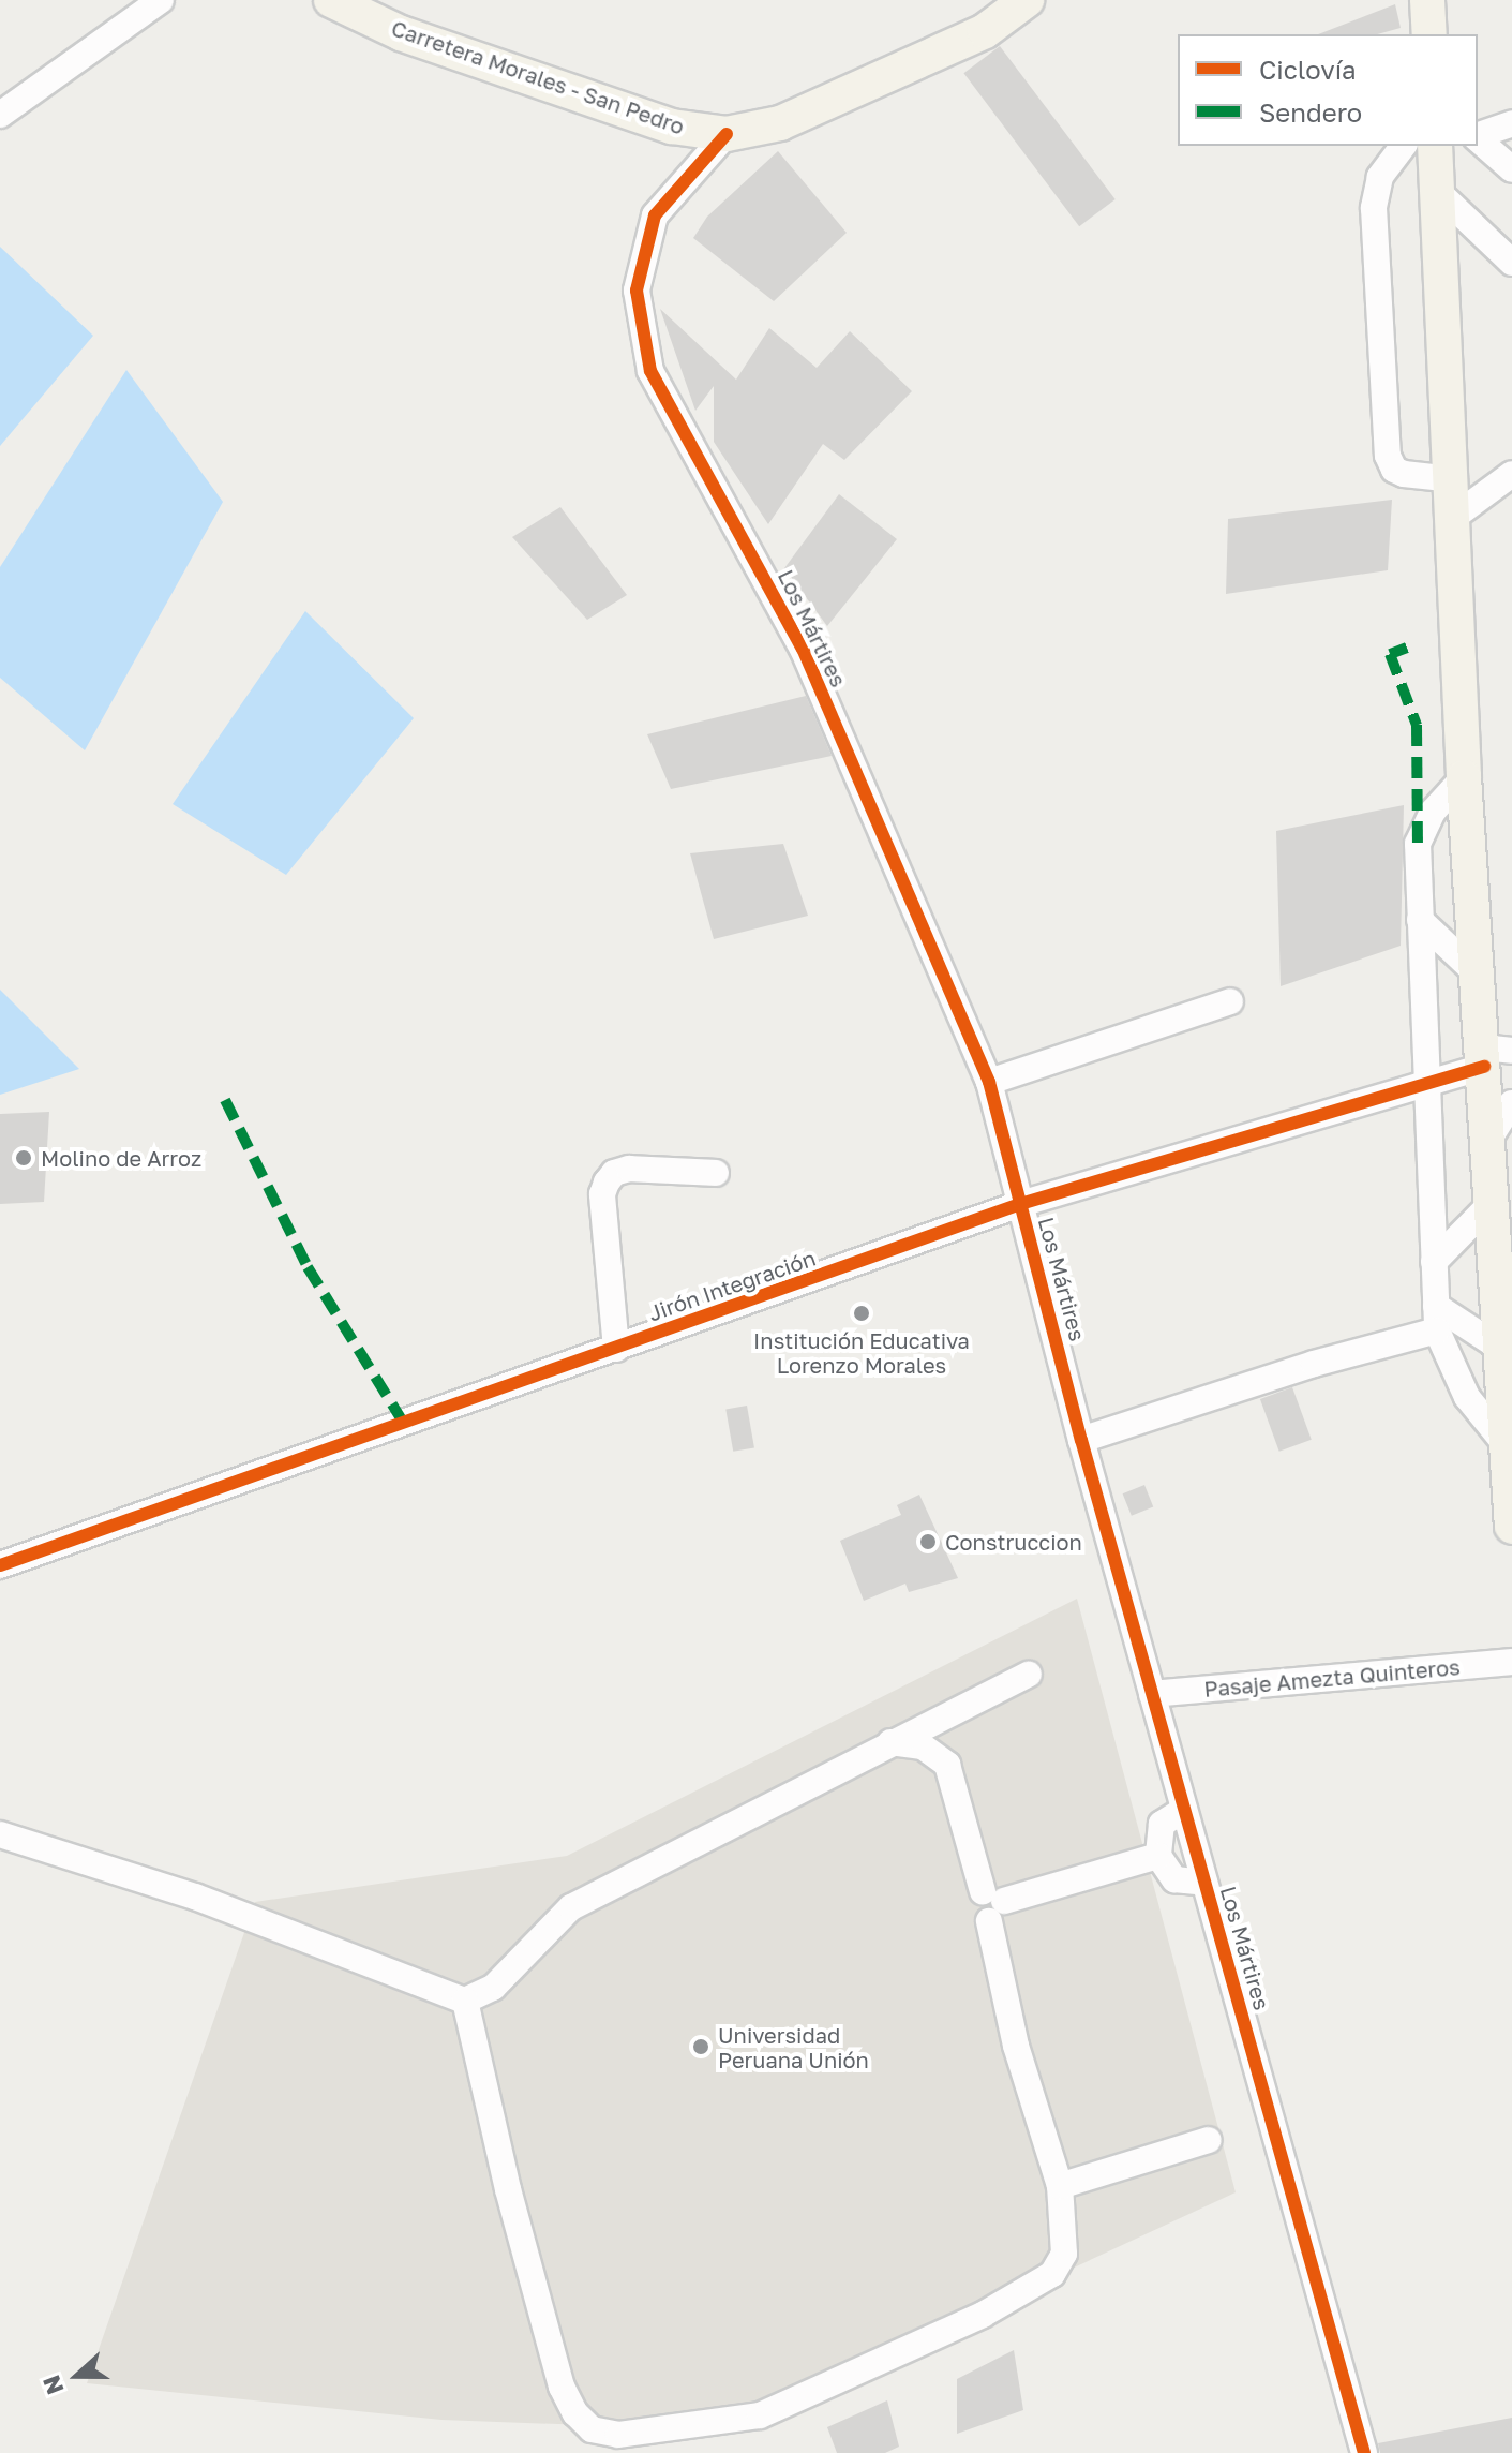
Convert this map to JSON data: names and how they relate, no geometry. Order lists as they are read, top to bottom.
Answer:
{
  "streets": {
    "main road": ["Carretera Morales - San Pedro"],
    "street": ["Los Mártires", "Jirón Integración", "Pasaje Amezta Quinteros"]
  },
  "crossings": [
    ["Carretera Morales - San Pedro", "Los Mártires"],
    ["Los Mártires", "Jirón Integración"],
    ["Los Mártires", "Pasaje Amezta Quinteros"]
  ],
  "places": [
    "Molino de Arroz",
    "Institución Educativa Lorenzo Morales",
    "Construccion",
    "Universidad Peruana Unión"
  ],
  "legend": ["Ciclovía", "Sendero"],
  "north": "left"
}
